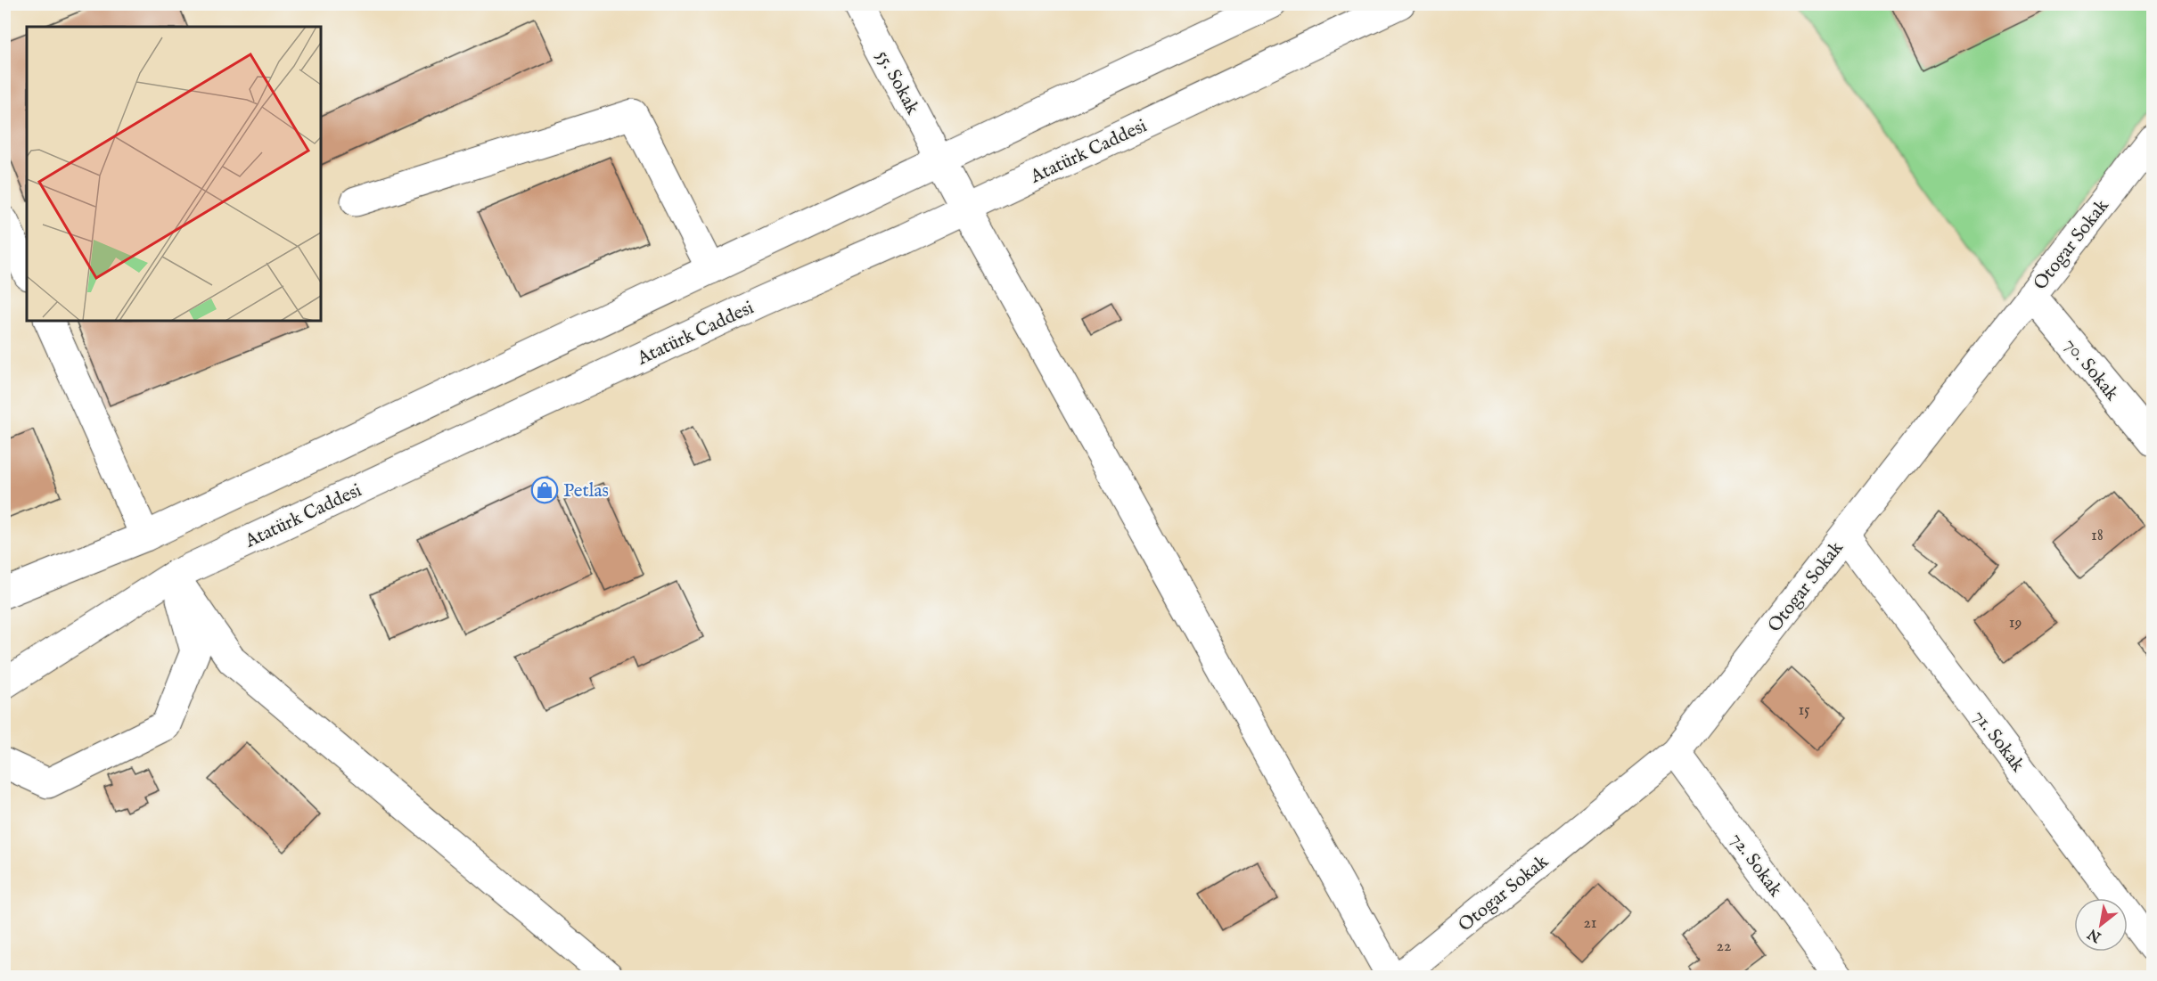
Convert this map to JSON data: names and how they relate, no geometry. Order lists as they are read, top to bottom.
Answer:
{
  "streets": {
    "street": [
      "55. Sokak",
      "Atatürk Caddesi",
      "Otogar Sokak",
      "70. Sokak",
      "71. Sokak",
      "72. Sokak"
    ]
  },
  "crossings": [
    ["55. Sokak", "Atatürk Caddesi"],
    ["Otogar Sokak", "70. Sokak"],
    ["Otogar Sokak", "71. Sokak"],
    ["Otogar Sokak", "72. Sokak"]
  ],
  "places": {
    "shop": ["Petlas"]
  },
  "house_numbers": [
    "18",
    "19",
    "15",
    "21",
    "22"
  ],
  "north": "bottom left"
}
